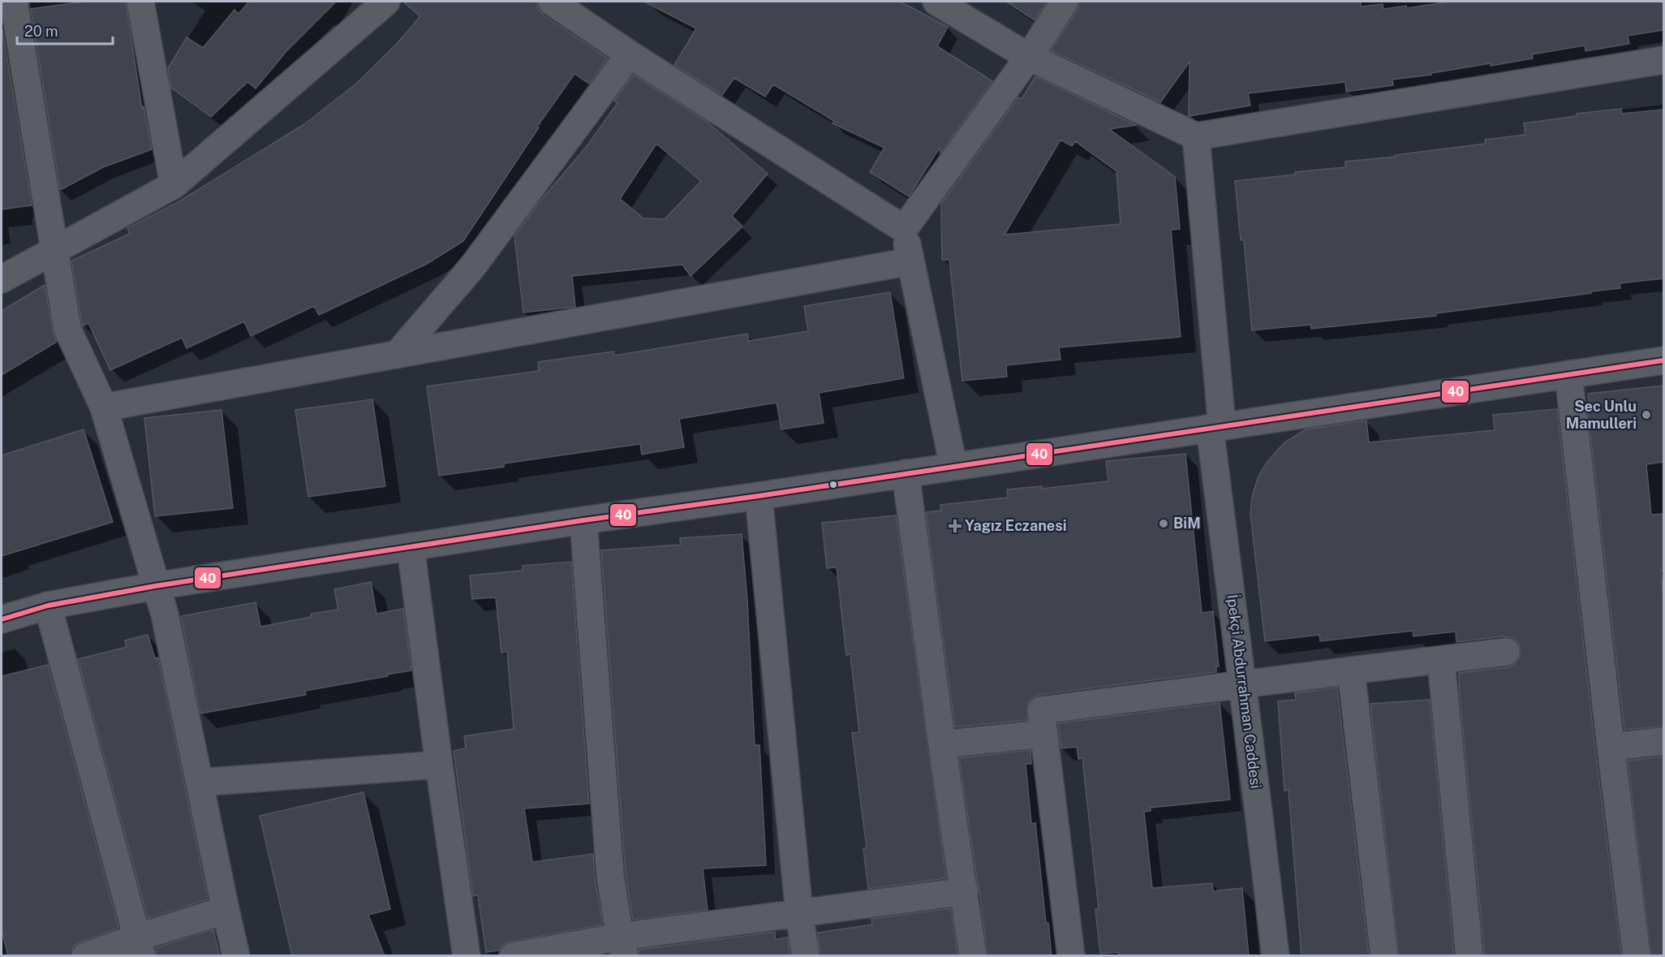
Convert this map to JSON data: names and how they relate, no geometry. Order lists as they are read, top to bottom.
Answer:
{
  "streets": {
    "street": ["İpekçi Abdurrahman Caddesi"]
  },
  "places": {
    "other": ["Sec Unlu Mamulleri", "BiM"],
    "health": ["Yagız Eczanesi"]
  },
  "lines": ["transit line 40"],
  "scale_bar": "20 m"
}
